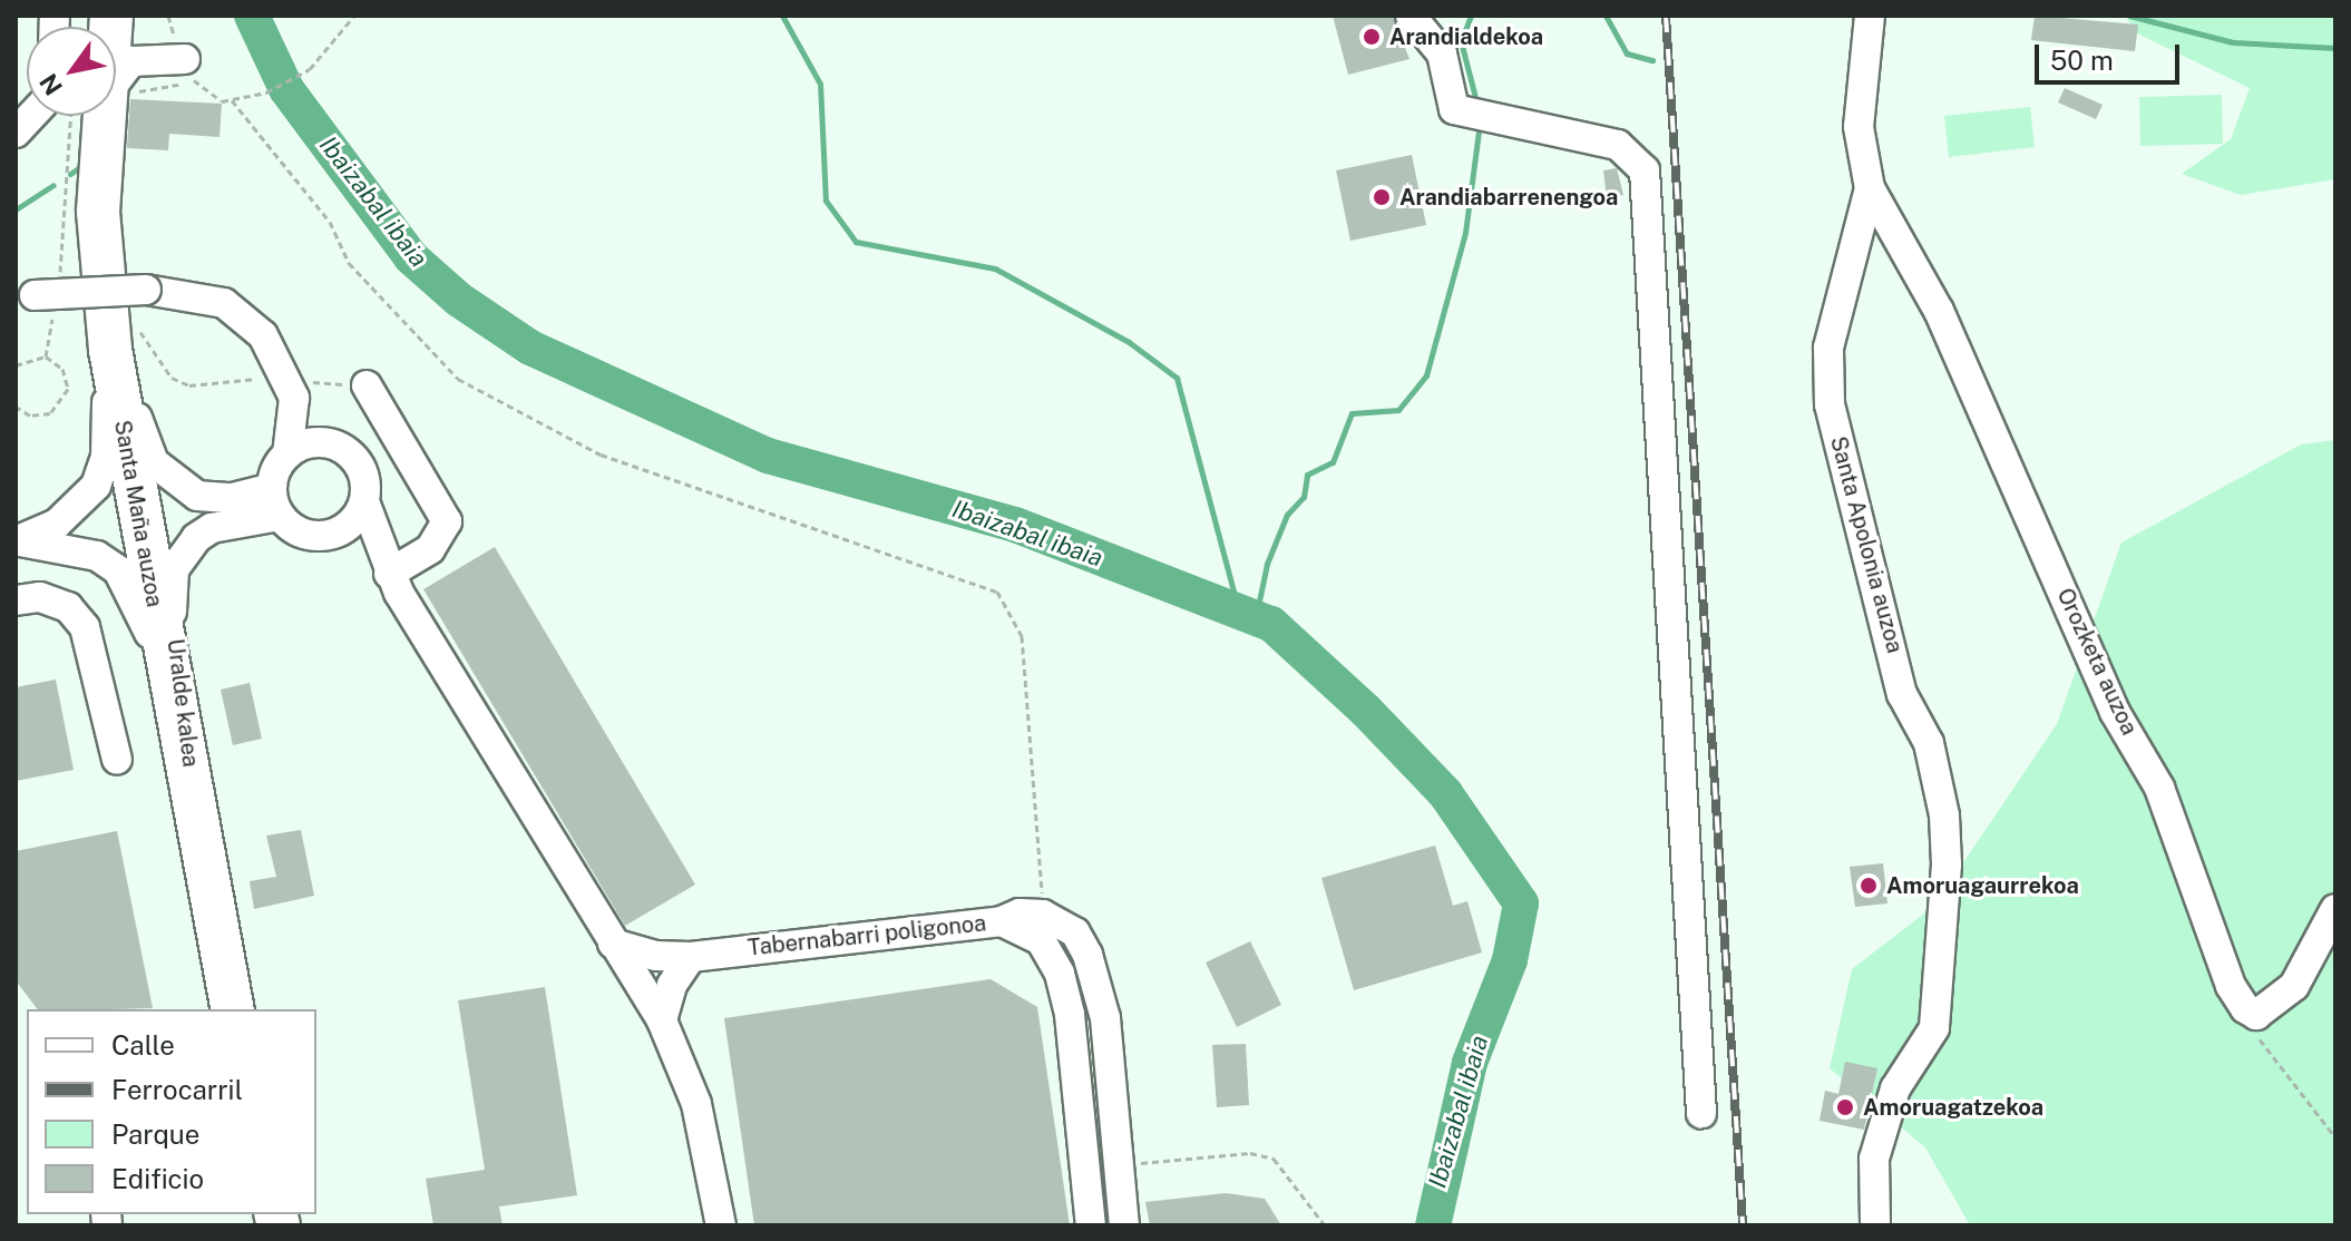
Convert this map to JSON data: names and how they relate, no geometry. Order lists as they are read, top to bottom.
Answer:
{
  "streets": {
    "highway": ["Santa Maña auzoa"],
    "street": [
      "Santa Apolonia auzoa",
      "Orozketa auzoa",
      "Uralde kalea",
      "Tabernabarri poligonoa"
    ]
  },
  "crossings": [
    ["Santa Maña auzoa", "Uralde kalea"],
    ["Santa Apolonia auzoa", "Orozketa auzoa"]
  ],
  "water": ["Ibaizabal ibaia"],
  "places": [
    "Arandialdekoa",
    "Arandiabarrenengoa",
    "Amoruagaurrekoa",
    "Amoruagatzekoa"
  ],
  "legend": [
    "Calle",
    "Ferrocarril",
    "Parque",
    "Edificio"
  ],
  "scale_bar": "50 m",
  "north": "bottom left"
}
